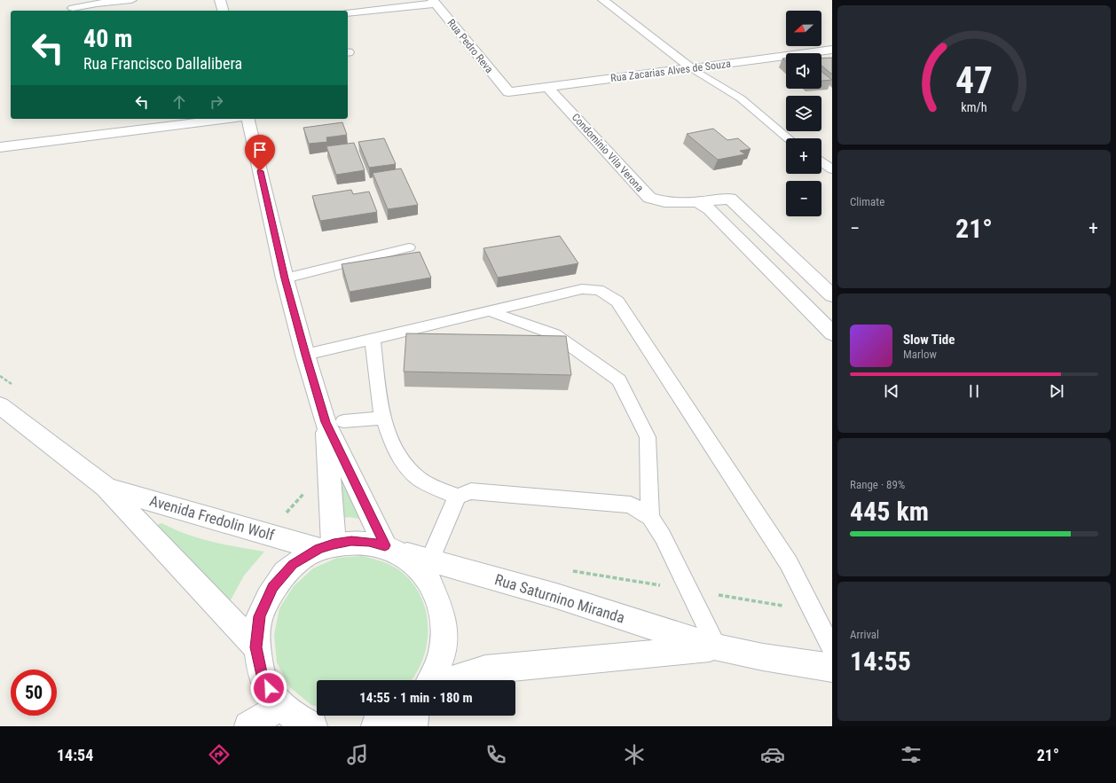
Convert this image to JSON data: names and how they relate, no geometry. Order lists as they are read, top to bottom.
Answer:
{
  "streets": {
    "street": [
      "Rua Pedro Reva",
      "Rua Zacarias Alves de Souza",
      "Condomínio Vila Verona",
      "Avenida Fredolin Wolf",
      "Rua Saturnino Miranda"
    ]
  },
  "crossings": [
    ["Rua Pedro Reva", "Rua Zacarias Alves de Souza"],
    ["Rua Zacarias Alves de Souza", "Condomínio Vila Verona"],
    ["Avenida Fredolin Wolf", "Rua Saturnino Miranda"]
  ],
  "north": "left",
  "page": {
    "map_buttons": ["+", "−"],
    "turn": ["40 m", "Rua Francisco Dallalibera"],
    "tile": [
      "Climate",
      ["Range · 89%", "445 km"],
      ["Arrival", "14:55"]
    ],
    "heat": ["−", "21°", "+"],
    "song": ["Slow Tide", "Marlow"],
    "limit": "50",
    "trip": "14:55 · 1 min · 180 m",
    "tabs": ["14:54", "21°"],
    "gauge": ["47", "km/h"]
  }
}
